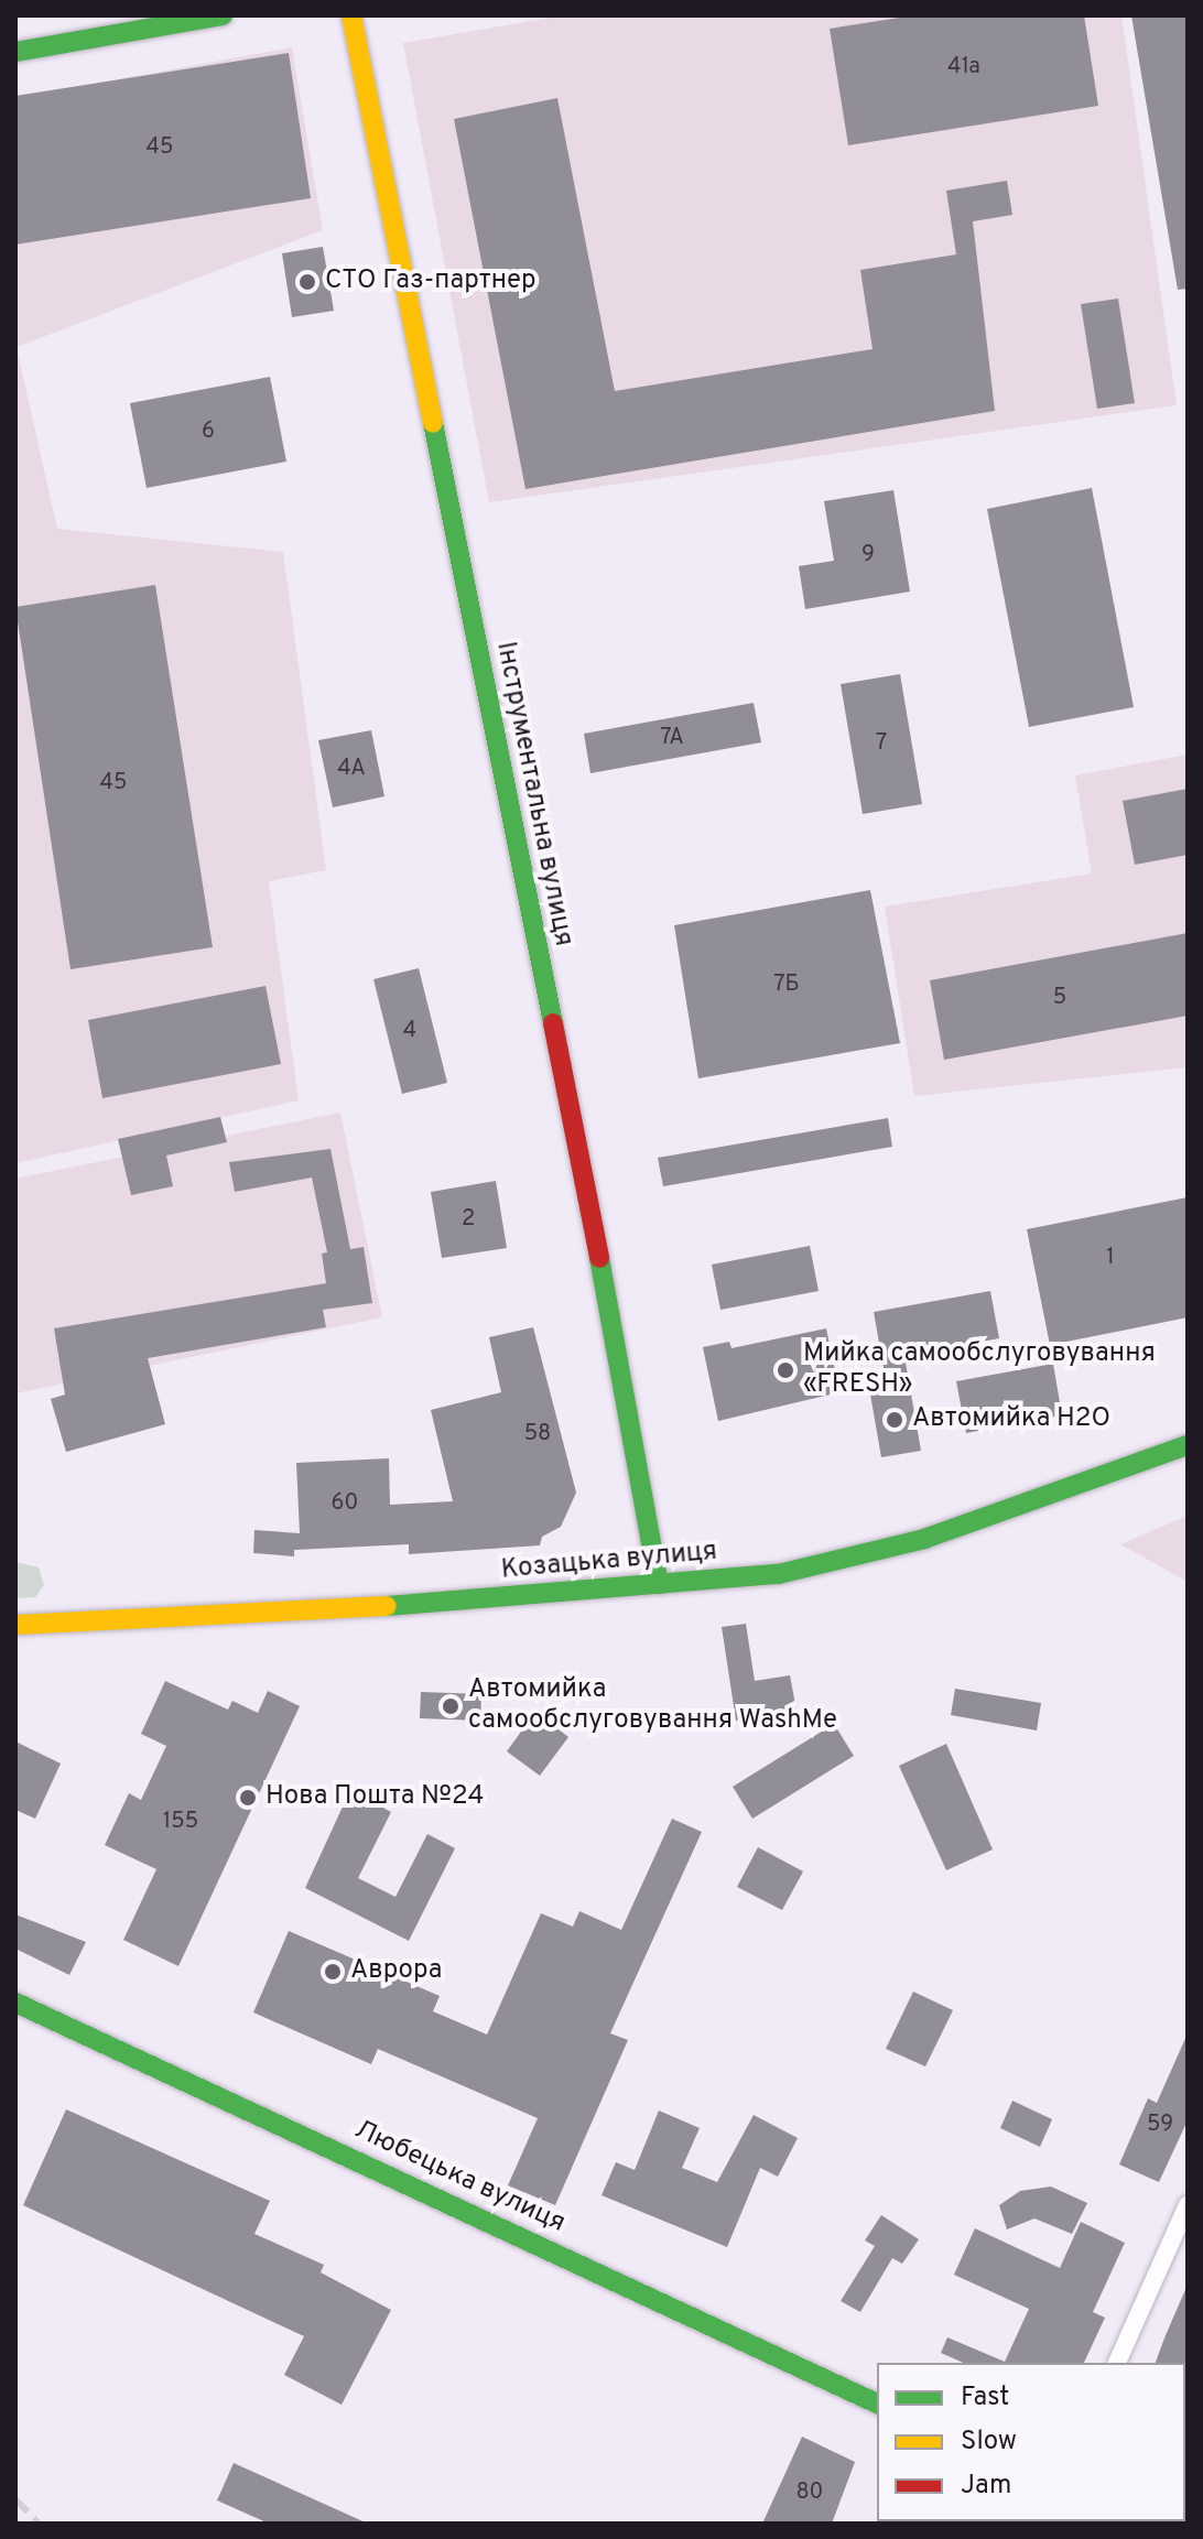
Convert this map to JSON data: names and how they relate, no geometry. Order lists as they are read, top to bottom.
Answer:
{
  "streets": {
    "main road": ["Інструментальна вулиця", "Козацька вулиця", "Любецька вулиця"]
  },
  "crossings": [
    ["Інструментальна вулиця", "Козацька вулиця"]
  ],
  "places": [
    "СТО Газ-партнер",
    "Мийка самообслуговування «FRESH»",
    "Автомийка H2O",
    "Автомийка самообслуговування WashMe",
    "Нова Пошта №24",
    "Аврора"
  ],
  "house_numbers": [
    "41а",
    "45",
    "6",
    "9",
    "7А",
    "7",
    "4А",
    "45",
    "7Б",
    "5",
    "4",
    "2",
    "1",
    "58",
    "60",
    "155",
    "59",
    "80"
  ],
  "legend": ["Fast", "Slow", "Jam"]
}
